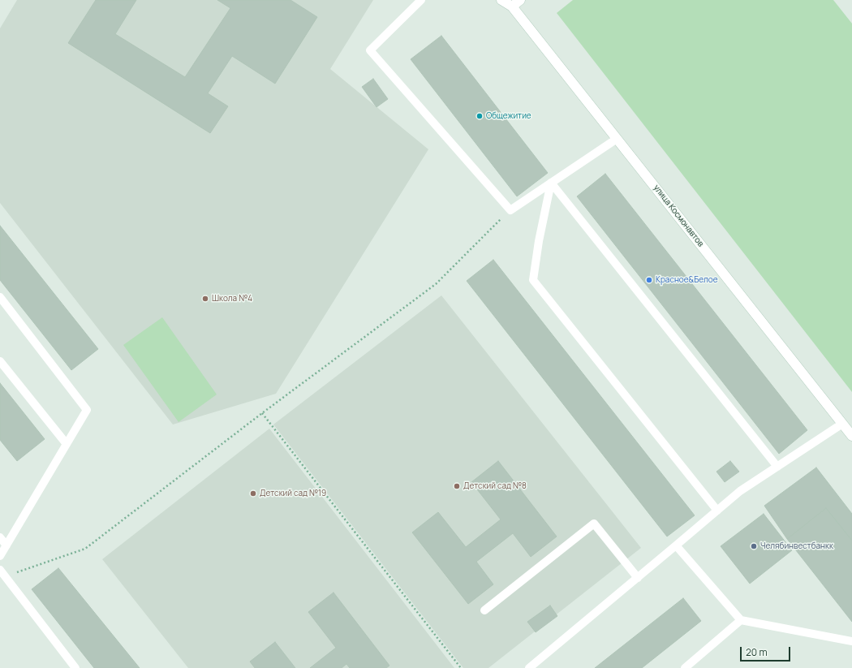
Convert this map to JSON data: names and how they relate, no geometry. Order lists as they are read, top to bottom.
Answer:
{
  "streets": {
    "street": ["улица Космонавтов"]
  },
  "places": [
    "Общежитие",
    "Красное&Белое",
    "Школа №4",
    "Детский сад №8",
    "Детский сад №19",
    "Челябинвестбанкк"
  ],
  "scale_bar": "20 m"
}
